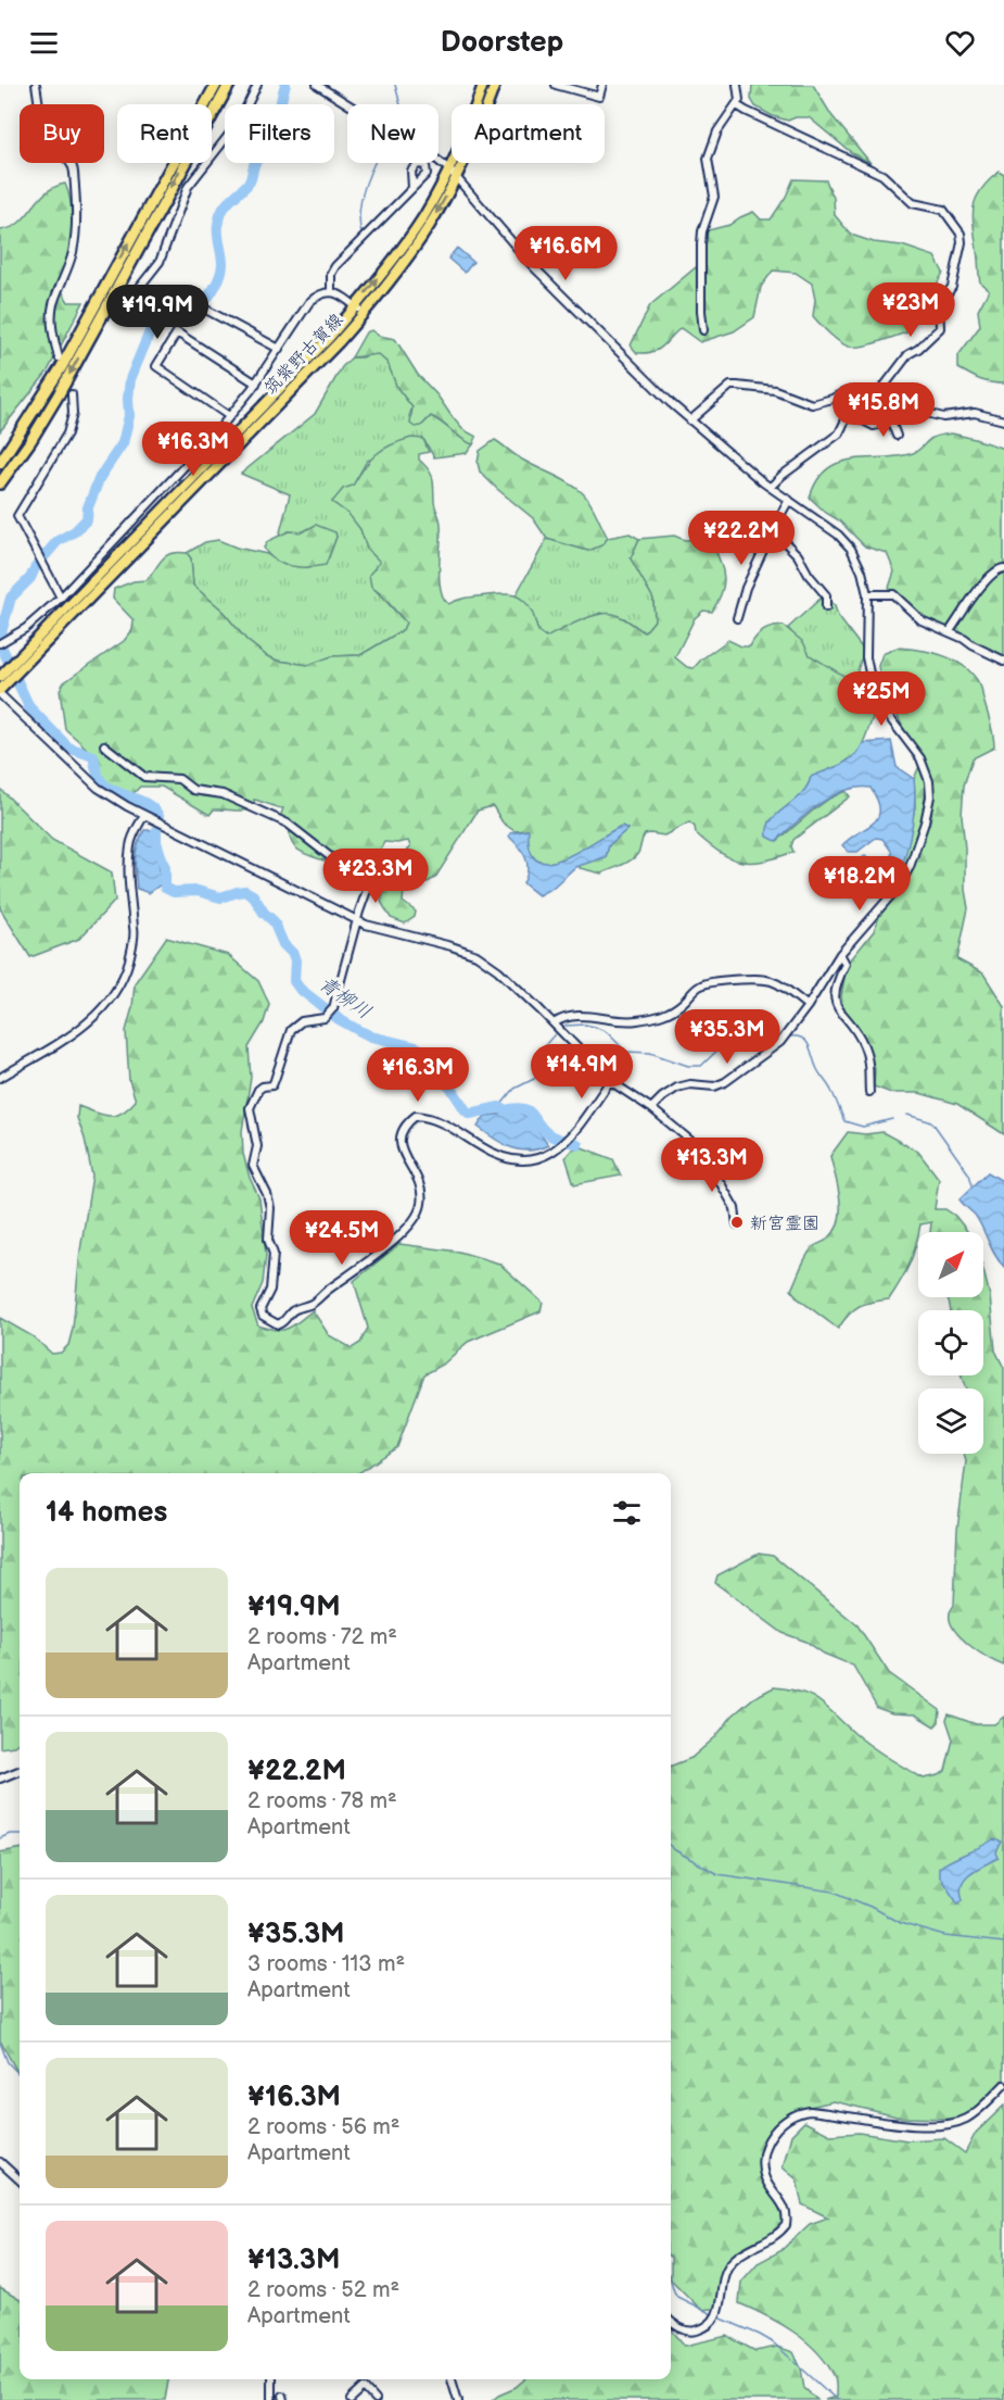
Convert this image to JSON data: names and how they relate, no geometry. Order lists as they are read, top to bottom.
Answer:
{
  "streets": {
    "main road": ["筑紫野古賀線"]
  },
  "water": ["青柳川"],
  "places": ["新宮霊園"],
  "north": "top right",
  "page": {
    "header": "Doorstep",
    "chip": [
      "Buy",
      "Rent",
      "Filters",
      "New",
      "Apartment"
    ],
    "price": [
      "¥16.6M",
      "¥23M",
      "¥19.9M",
      "¥15.8M",
      "¥16.3M",
      "¥22.2M",
      "¥25M",
      "¥23.3M",
      "¥18.2M",
      "¥35.3M",
      "¥14.9M",
      "¥16.3M",
      "¥13.3M",
      "¥24.5M"
    ],
    "heading": "14 homes",
    "list": [
      {
        "name": "¥19.9M",
        "note": "2 rooms · 72 m² · Apartment"
      },
      {
        "name": "¥22.2M",
        "note": "2 rooms · 78 m² · Apartment"
      },
      {
        "name": "¥35.3M",
        "note": "3 rooms · 113 m² · Apartment"
      },
      {
        "name": "¥16.3M",
        "note": "2 rooms · 56 m² · Apartment"
      },
      {
        "name": "¥13.3M",
        "note": "2 rooms · 52 m² · Apartment"
      }
    ]
  }
}
